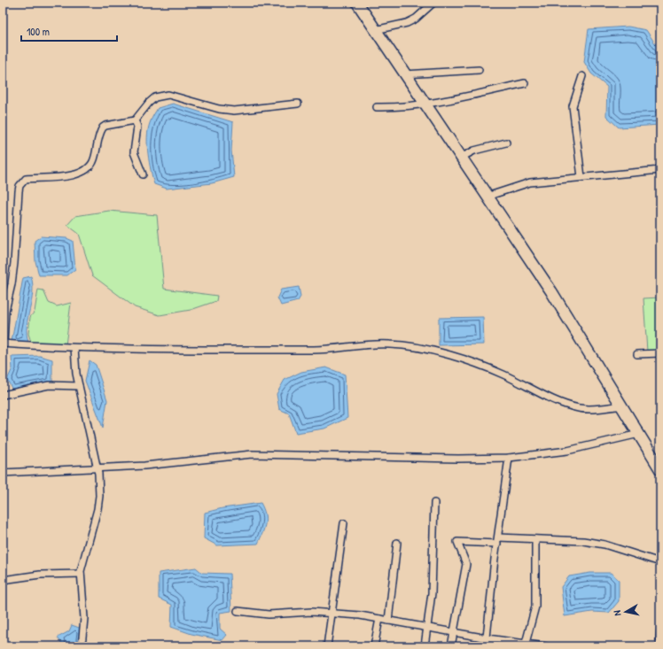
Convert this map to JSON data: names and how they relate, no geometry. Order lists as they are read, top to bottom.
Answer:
{
  "scale_bar": "100 m",
  "north": "left"
}
